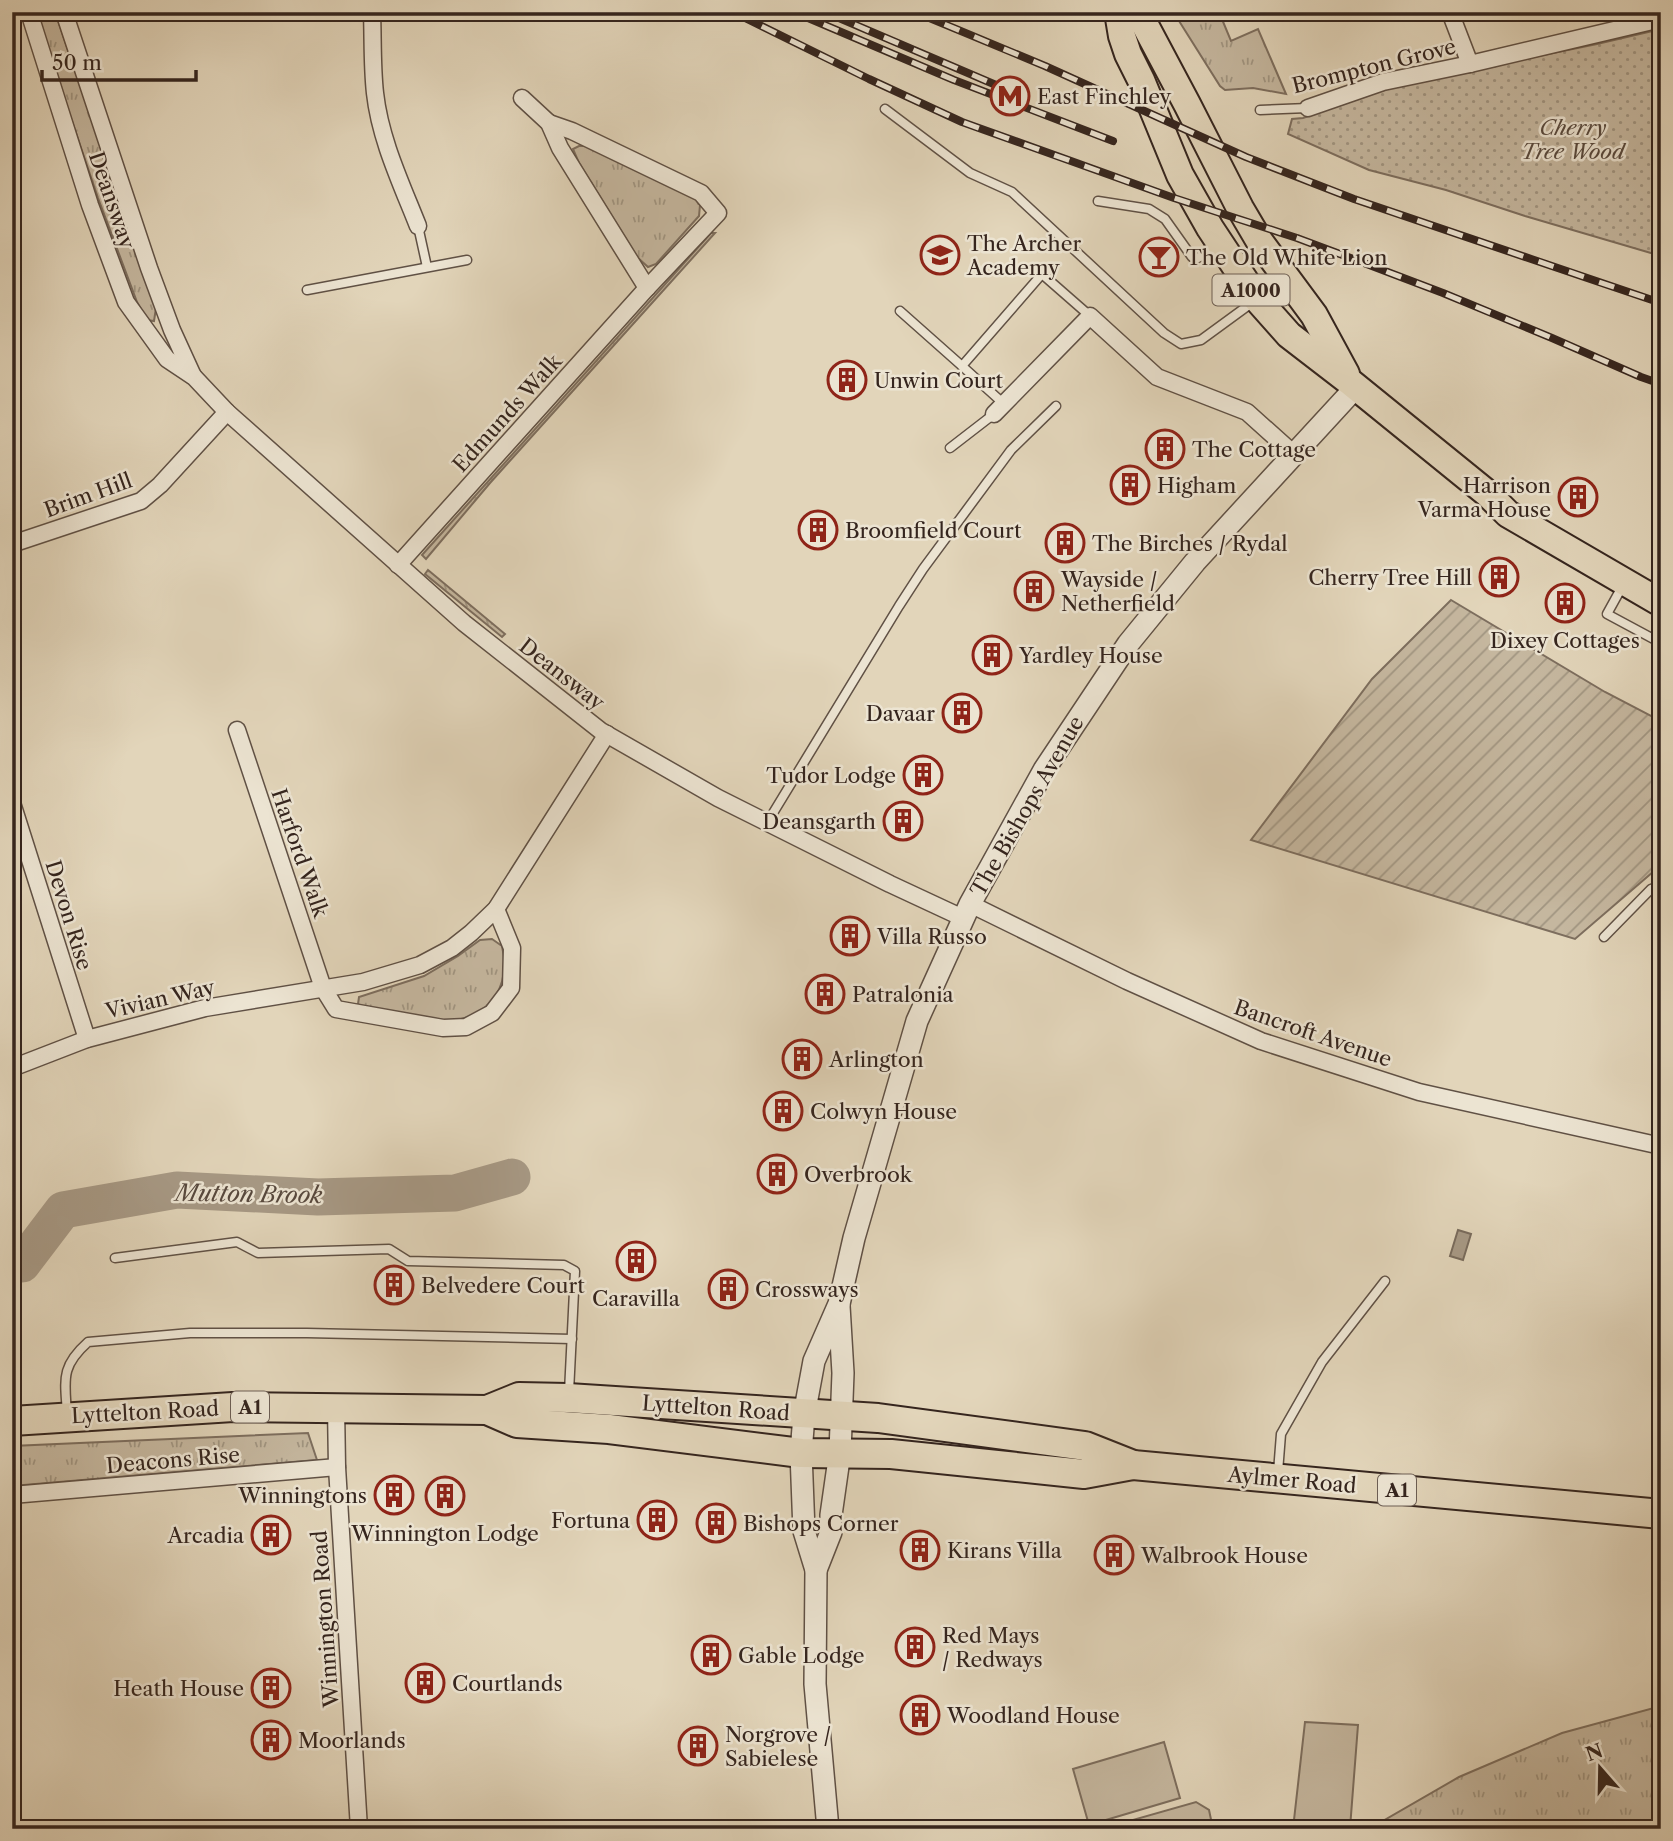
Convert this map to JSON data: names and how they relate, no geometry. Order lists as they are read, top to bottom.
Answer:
{
  "streets": {
    "highway": ["A1", "Lyttelton Road", "Aylmer Road"],
    "main road": ["A1000"],
    "street": [
      "Brompton Grove",
      "Deansway",
      "Edmunds Walk",
      "Brim Hill",
      "The Bishops Avenue",
      "Harford Walk",
      "Devon Rise",
      "Vivian Way",
      "Bancroft Avenue",
      "Deacons Rise",
      "Winnington Road"
    ]
  },
  "crossings": [
    ["Deansway", "Edmunds Walk"],
    ["Deansway", "Brim Hill"],
    ["Deansway", "The Bishops Avenue"],
    ["Deansway", "Vivian Way"],
    ["Deansway", "Bancroft Avenue"],
    ["A1000", "The Bishops Avenue"],
    ["The Bishops Avenue", "Bancroft Avenue"],
    ["The Bishops Avenue", "Lyttelton Road"],
    ["The Bishops Avenue", "Aylmer Road"],
    ["Harford Walk", "Vivian Way"],
    ["Devon Rise", "Vivian Way"],
    ["Lyttelton Road", "Aylmer Road"],
    ["Lyttelton Road", "Winnington Road"],
    ["Deacons Rise", "Winnington Road"]
  ],
  "water": ["Mutton Brook"],
  "parks": ["Cherry Tree Wood"],
  "places": {
    "metro station": ["East Finchley"],
    "school or university": ["The Archer Academy"],
    "bar": ["The Old White Lion"],
    "building": [
      "Unwin Court",
      "The Cottage",
      "Higham",
      "Harrison Varma House",
      "Broomfield Court",
      "The Birches / Rydal",
      "Cherry Tree Hill",
      "Wayside / Netherfield",
      "Dixey Cottages",
      "Yardley House",
      "Davaar",
      "Tudor Lodge",
      "Deansgarth",
      "Villa Russo",
      "Patralonia",
      "Arlington",
      "Colwyn House",
      "Overbrook",
      "Caravilla",
      "Belvedere Court",
      "Crossways",
      "Winningtons",
      "Winnington Lodge",
      "Fortuna",
      "Bishops Corner",
      "Arcadia",
      "Kirans Villa",
      "Walbrook House",
      "Red Mays / Redways",
      "Gable Lodge",
      "Courtlands",
      "Heath House",
      "Woodland House",
      "Moorlands",
      "Norgrove / Sabielese"
    ]
  },
  "scale_bar": "50 m",
  "north": "top"
}
